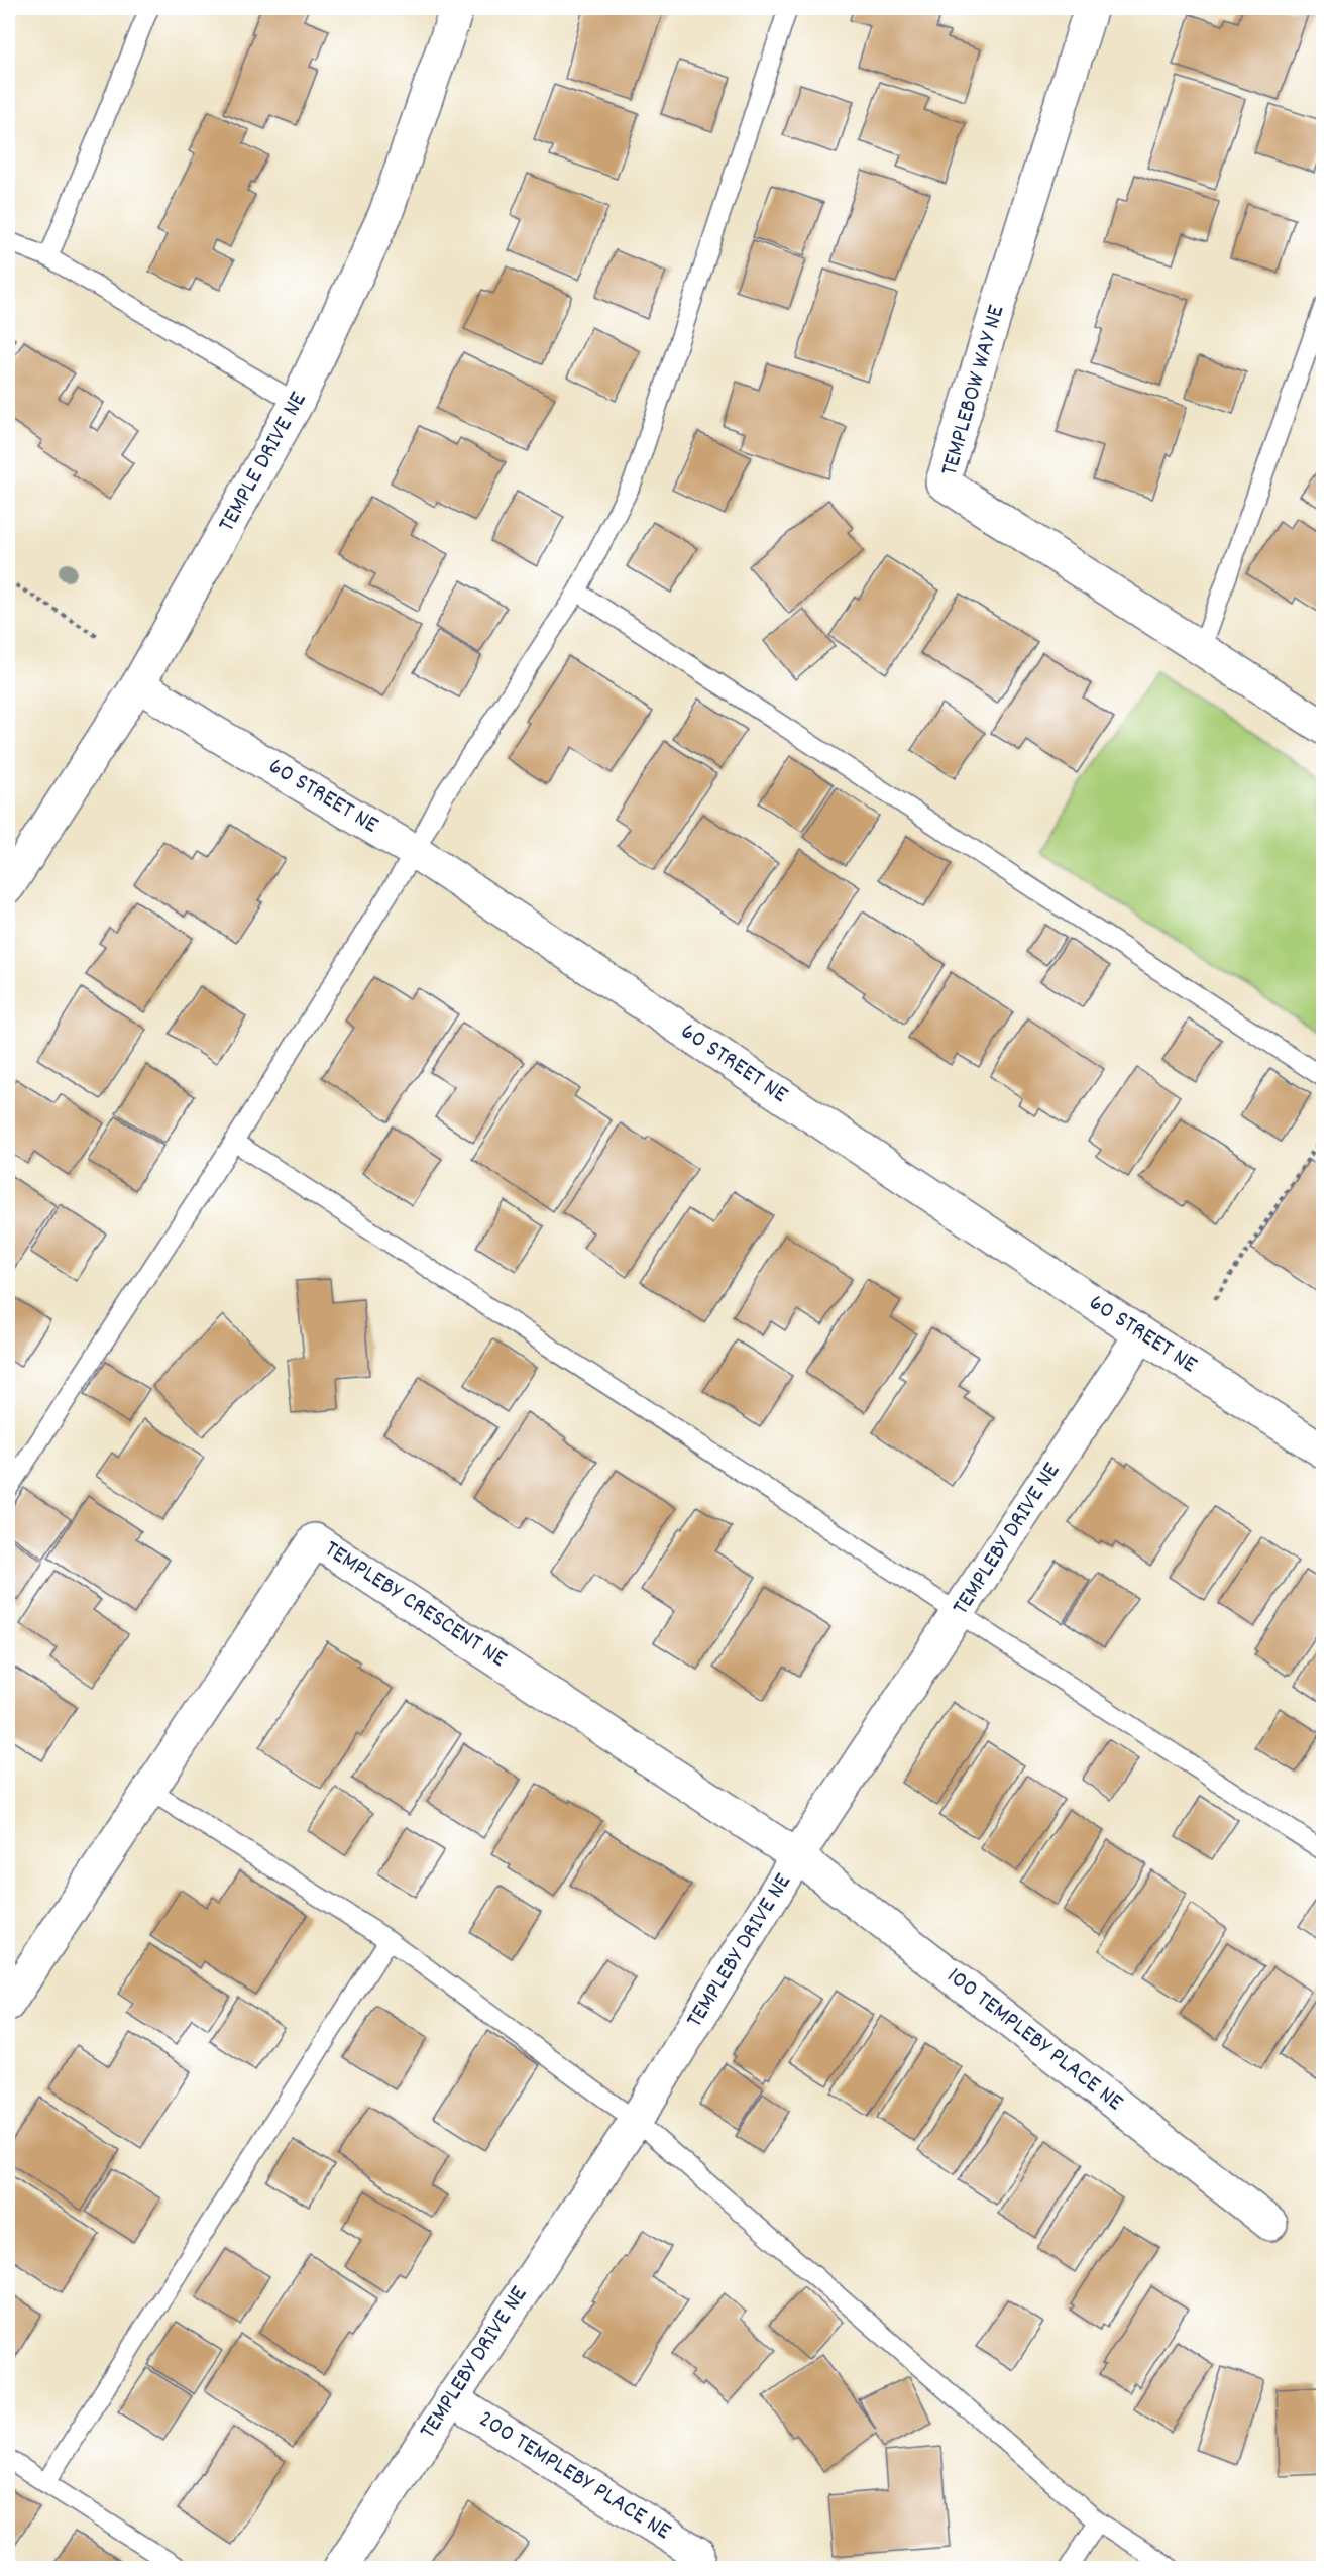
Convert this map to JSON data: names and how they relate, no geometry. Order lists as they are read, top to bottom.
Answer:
{
  "streets": {
    "street": [
      "TEMPLEBOW WAY NE",
      "TEMPLE DRIVE NE",
      "60 STREET NE",
      "TEMPLEBY DRIVE NE",
      "TEMPLEBY CRESCENT NE",
      "100 TEMPLEBY PLACE NE",
      "200 TEMPLEBY PLACE NE"
    ]
  },
  "crossings": [
    ["TEMPLE DRIVE NE", "60 STREET NE"],
    ["60 STREET NE", "TEMPLEBY DRIVE NE"],
    ["TEMPLEBY DRIVE NE", "TEMPLEBY CRESCENT NE"],
    ["TEMPLEBY DRIVE NE", "100 TEMPLEBY PLACE NE"],
    ["TEMPLEBY DRIVE NE", "200 TEMPLEBY PLACE NE"],
    ["TEMPLEBY CRESCENT NE", "100 TEMPLEBY PLACE NE"]
  ]
}
